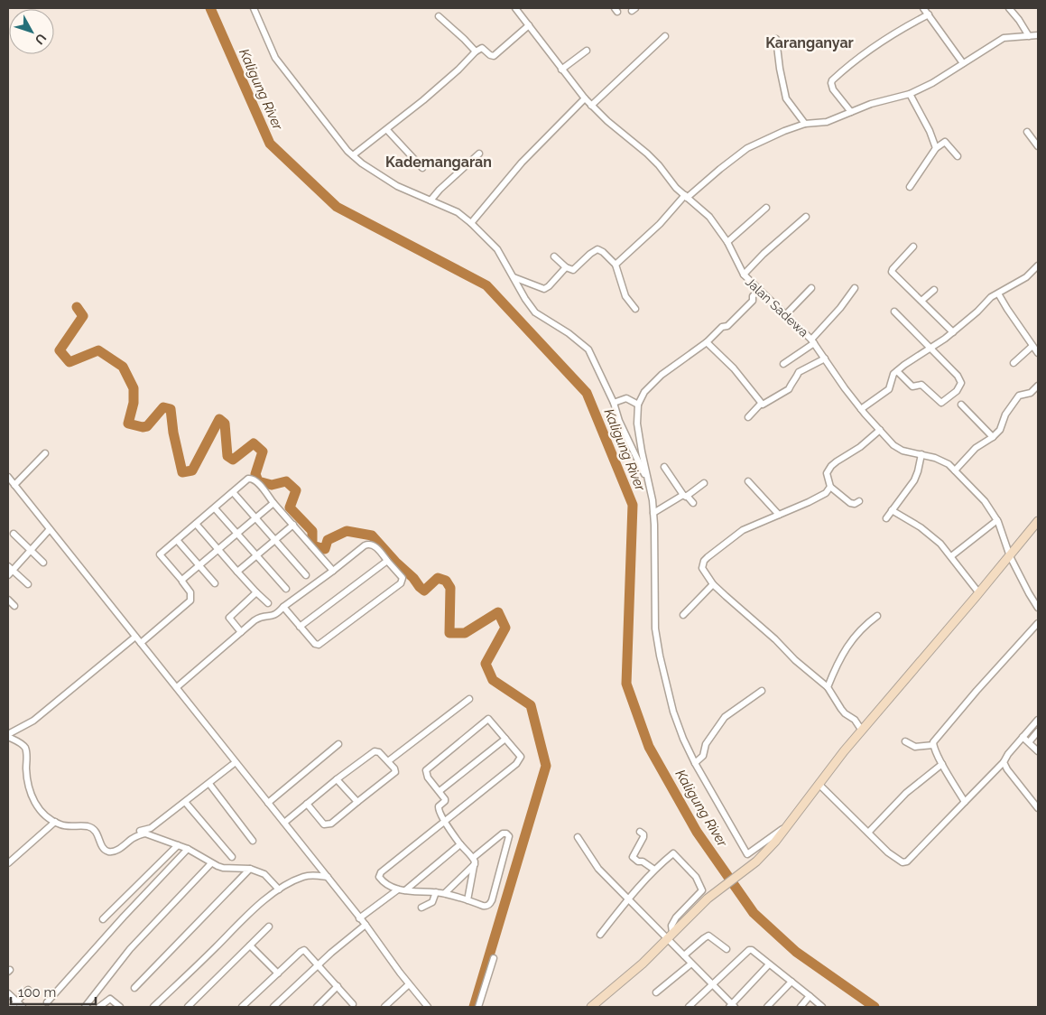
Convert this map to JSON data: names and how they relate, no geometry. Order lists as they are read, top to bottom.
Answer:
{
  "streets": {
    "street": ["Jalan Sadewa"]
  },
  "districts": ["Karanganyar", "Kademangaran"],
  "water": ["Kaligung River"],
  "scale_bar": "100 m",
  "north": "bottom right"
}
